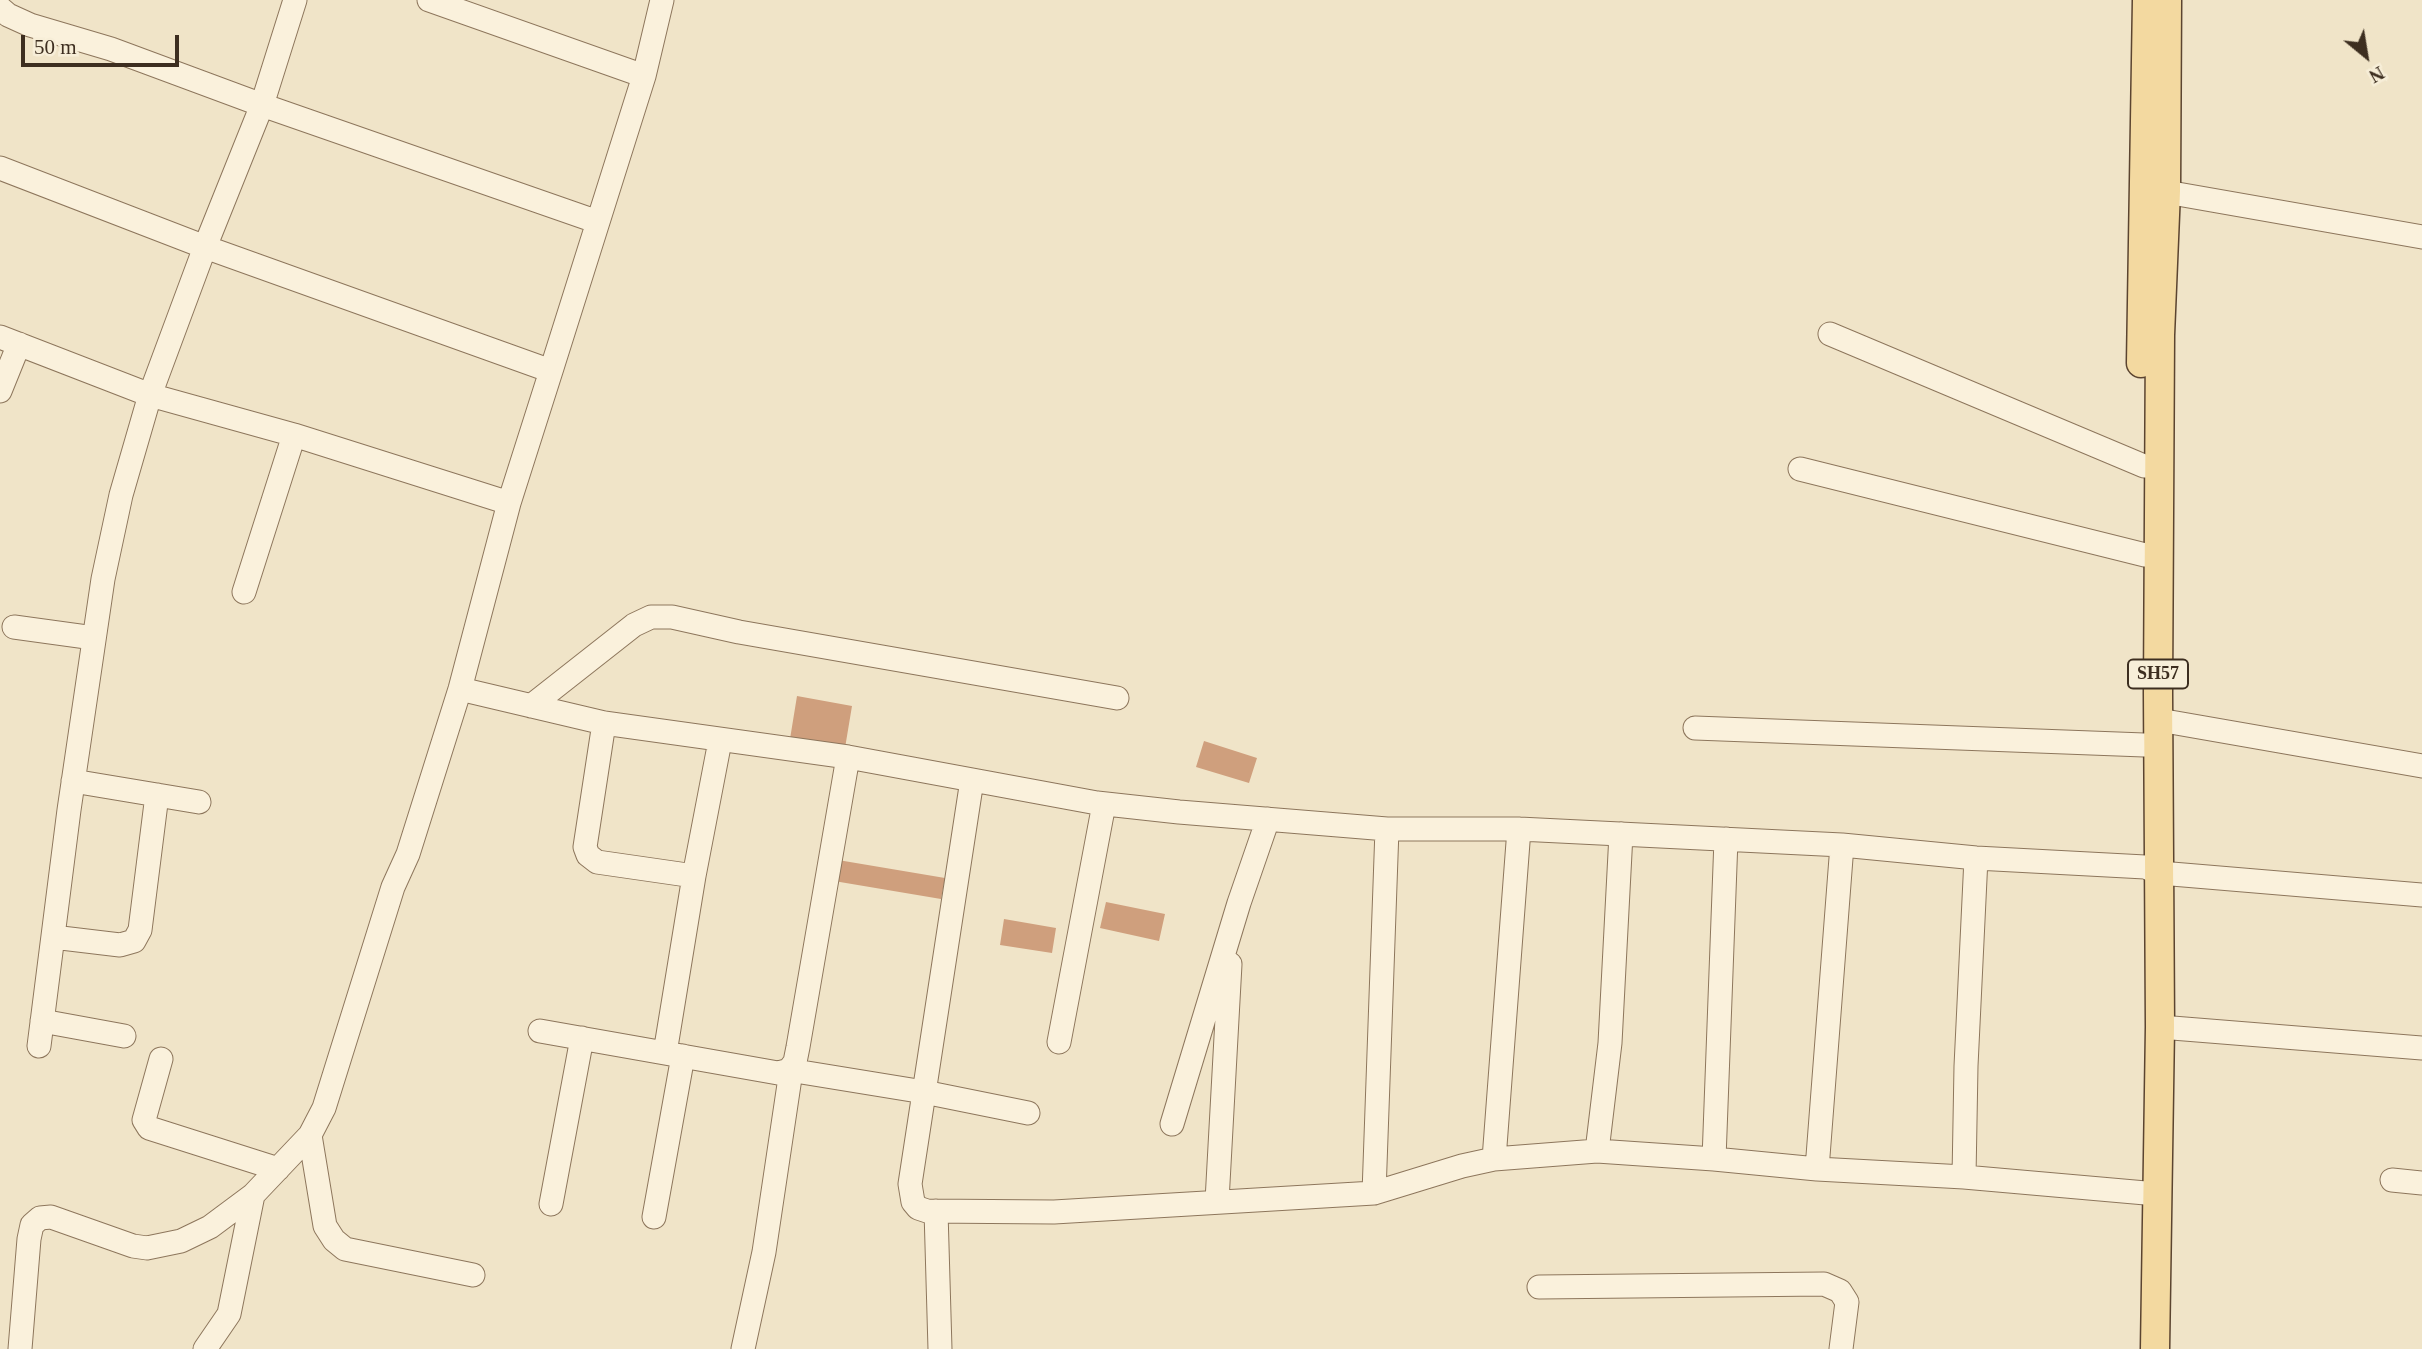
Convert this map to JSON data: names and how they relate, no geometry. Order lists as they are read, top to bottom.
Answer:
{
  "streets": {
    "main road": ["SH57"]
  },
  "scale_bar": "50 m",
  "north": "bottom right"
}
